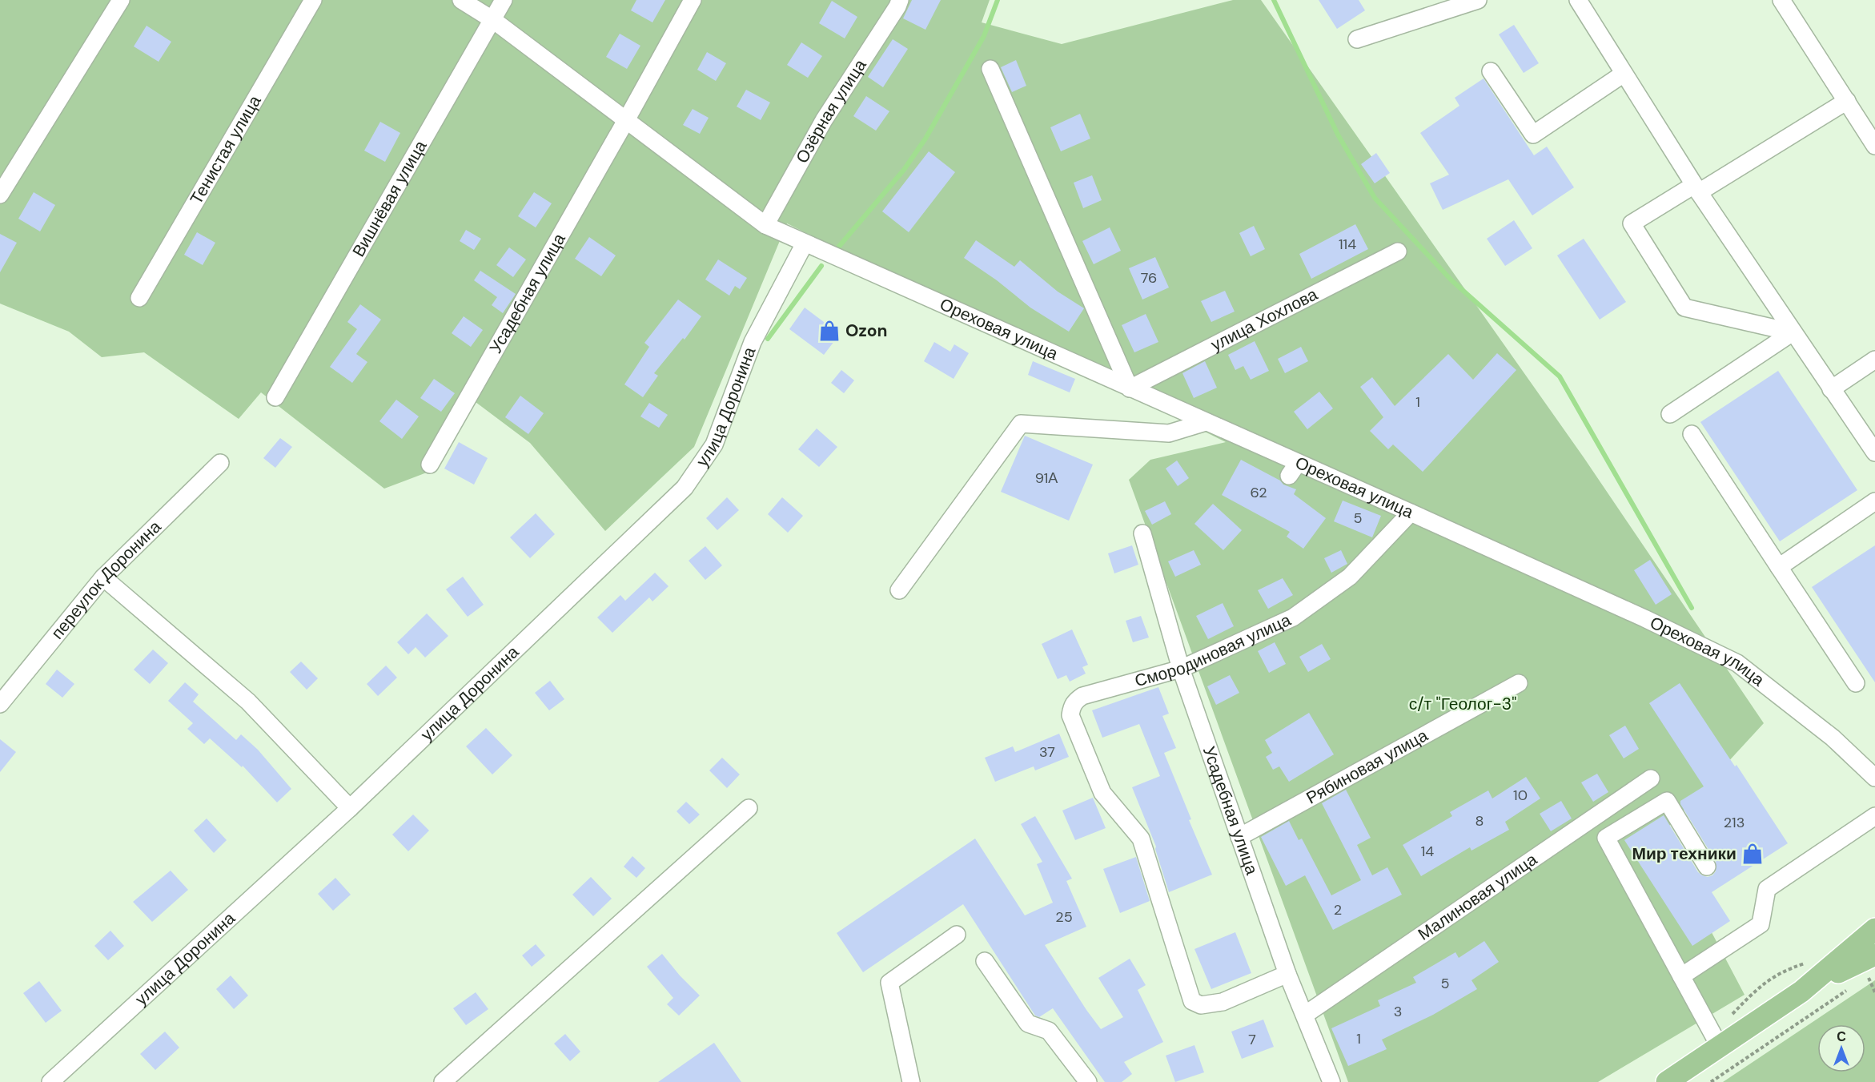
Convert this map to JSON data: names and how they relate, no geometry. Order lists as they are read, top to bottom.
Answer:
{
  "streets": {
    "street": [
      "Озёрная улица",
      "Тенистая улица",
      "Вишнёвая улица",
      "Усадебная улица",
      "улица Хохлова",
      "Ореховая улица",
      "улица Доронина",
      "переулок Доронина",
      "Смородиновая улица",
      "Рябиновая улица",
      "Малиновая улица"
    ]
  },
  "crossings": [
    ["Усадебная улица", "Смородиновая улица"],
    ["Усадебная улица", "Рябиновая улица"],
    ["Усадебная улица", "Малиновая улица"],
    ["улица Хохлова", "Ореховая улица"],
    ["Ореховая улица", "улица Доронина"],
    ["Ореховая улица", "Смородиновая улица"]
  ],
  "parks": ["с/т \"Геолог-3\""],
  "places": {
    "shop": ["Ozon", "Мир техники"]
  },
  "house_numbers": [
    "114",
    "76",
    "1",
    "91А",
    "62",
    "5",
    "37",
    "10",
    "8",
    "213",
    "14",
    "2",
    "25",
    "5",
    "3",
    "1",
    "7"
  ],
  "north": "top"
}
